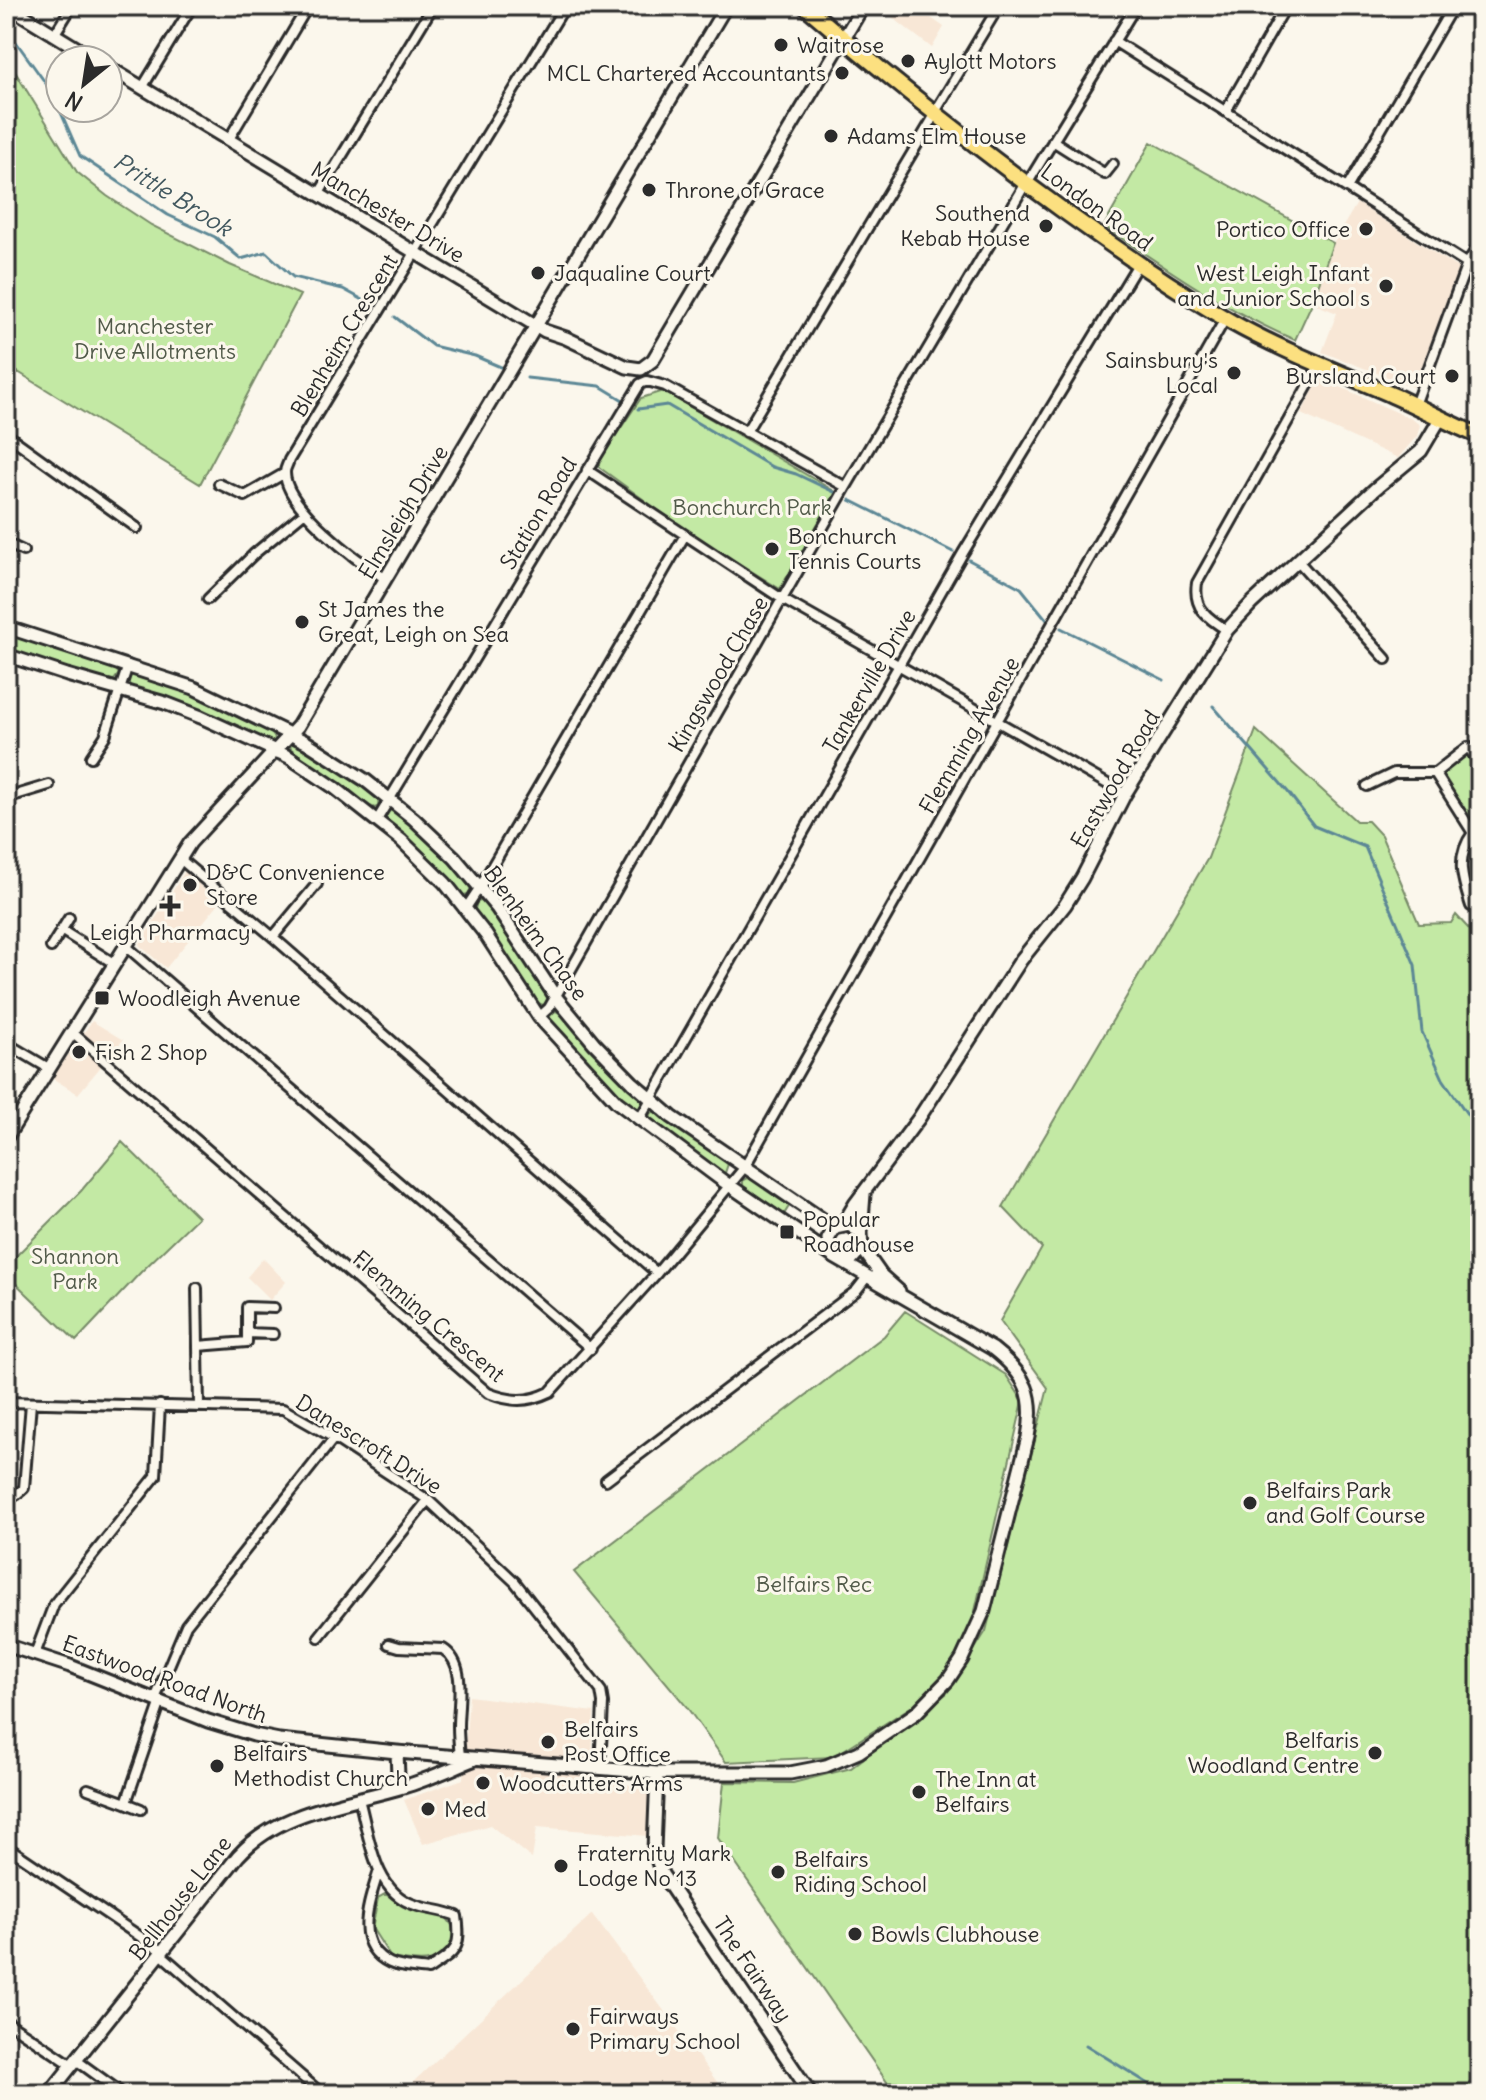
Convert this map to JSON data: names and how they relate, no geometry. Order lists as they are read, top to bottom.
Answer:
{
  "streets": {
    "main road": ["London Road"],
    "street": [
      "Manchester Drive",
      "Blenheim Crescent",
      "Elmsleigh Drive",
      "Station Road",
      "Kingswood Chase",
      "Tankerville Drive",
      "Flemming Avenue",
      "Eastwood Road",
      "Blenheim Chase",
      "Flemming Crescent",
      "Danescroft Drive",
      "Eastwood Road North",
      "Bellhouse Lane",
      "The Fairway"
    ]
  },
  "crossings": [
    ["London Road", "Manchester Drive"],
    ["London Road", "Kingswood Chase"],
    ["London Road", "Tankerville Drive"],
    ["London Road", "Flemming Avenue"],
    ["London Road", "Eastwood Road"],
    ["Manchester Drive", "Blenheim Crescent"],
    ["Manchester Drive", "Elmsleigh Drive"],
    ["Elmsleigh Drive", "Blenheim Chase"],
    ["Elmsleigh Drive", "Flemming Crescent"],
    ["Station Road", "Blenheim Chase"],
    ["Kingswood Chase", "Blenheim Chase"],
    ["Tankerville Drive", "Blenheim Chase"],
    ["Flemming Avenue", "Blenheim Chase"],
    ["Flemming Avenue", "Flemming Crescent"],
    ["Eastwood Road", "Blenheim Chase"],
    ["Blenheim Chase", "Flemming Crescent"],
    ["Danescroft Drive", "Eastwood Road North"],
    ["Eastwood Road North", "Bellhouse Lane"],
    ["Eastwood Road North", "The Fairway"]
  ],
  "water": ["Prittle Brook"],
  "parks": [
    "Manchester Drive Allotments",
    "Bonchurch Park",
    "Shannon Park",
    "Belfairs Rec"
  ],
  "places": {
    "other": [
      "Waitrose",
      "Aylott Motors",
      "MCL Chartered Accountants",
      "Adams Elm House",
      "Throne of Grace",
      "Southend Kebab House",
      "Portico Office",
      "Jaqualine Court",
      "West Leigh Infant and Junior School s",
      "Sainsbury's Local",
      "Bursland Court",
      "Bonchurch Tennis Courts",
      "St James the Great, Leigh on Sea",
      "D&C Convenience Store",
      "Fish 2 Shop",
      "Belfairs Park and Golf Course",
      "Belfairs Post Office",
      "Belfaris Woodland Centre",
      "Belfairs Methodist Church",
      "Woodcutters Arms",
      "The Inn at Belfairs",
      "Med",
      "Fraternity Mark Lodge No 13",
      "Belfairs Riding School",
      "Bowls Clubhouse",
      "Fairways Primary School"
    ],
    "health": ["Leigh Pharmacy"],
    "transit": ["Woodleigh Avenue", "Popular Roadhouse"]
  },
  "north": "bottom left"
}
